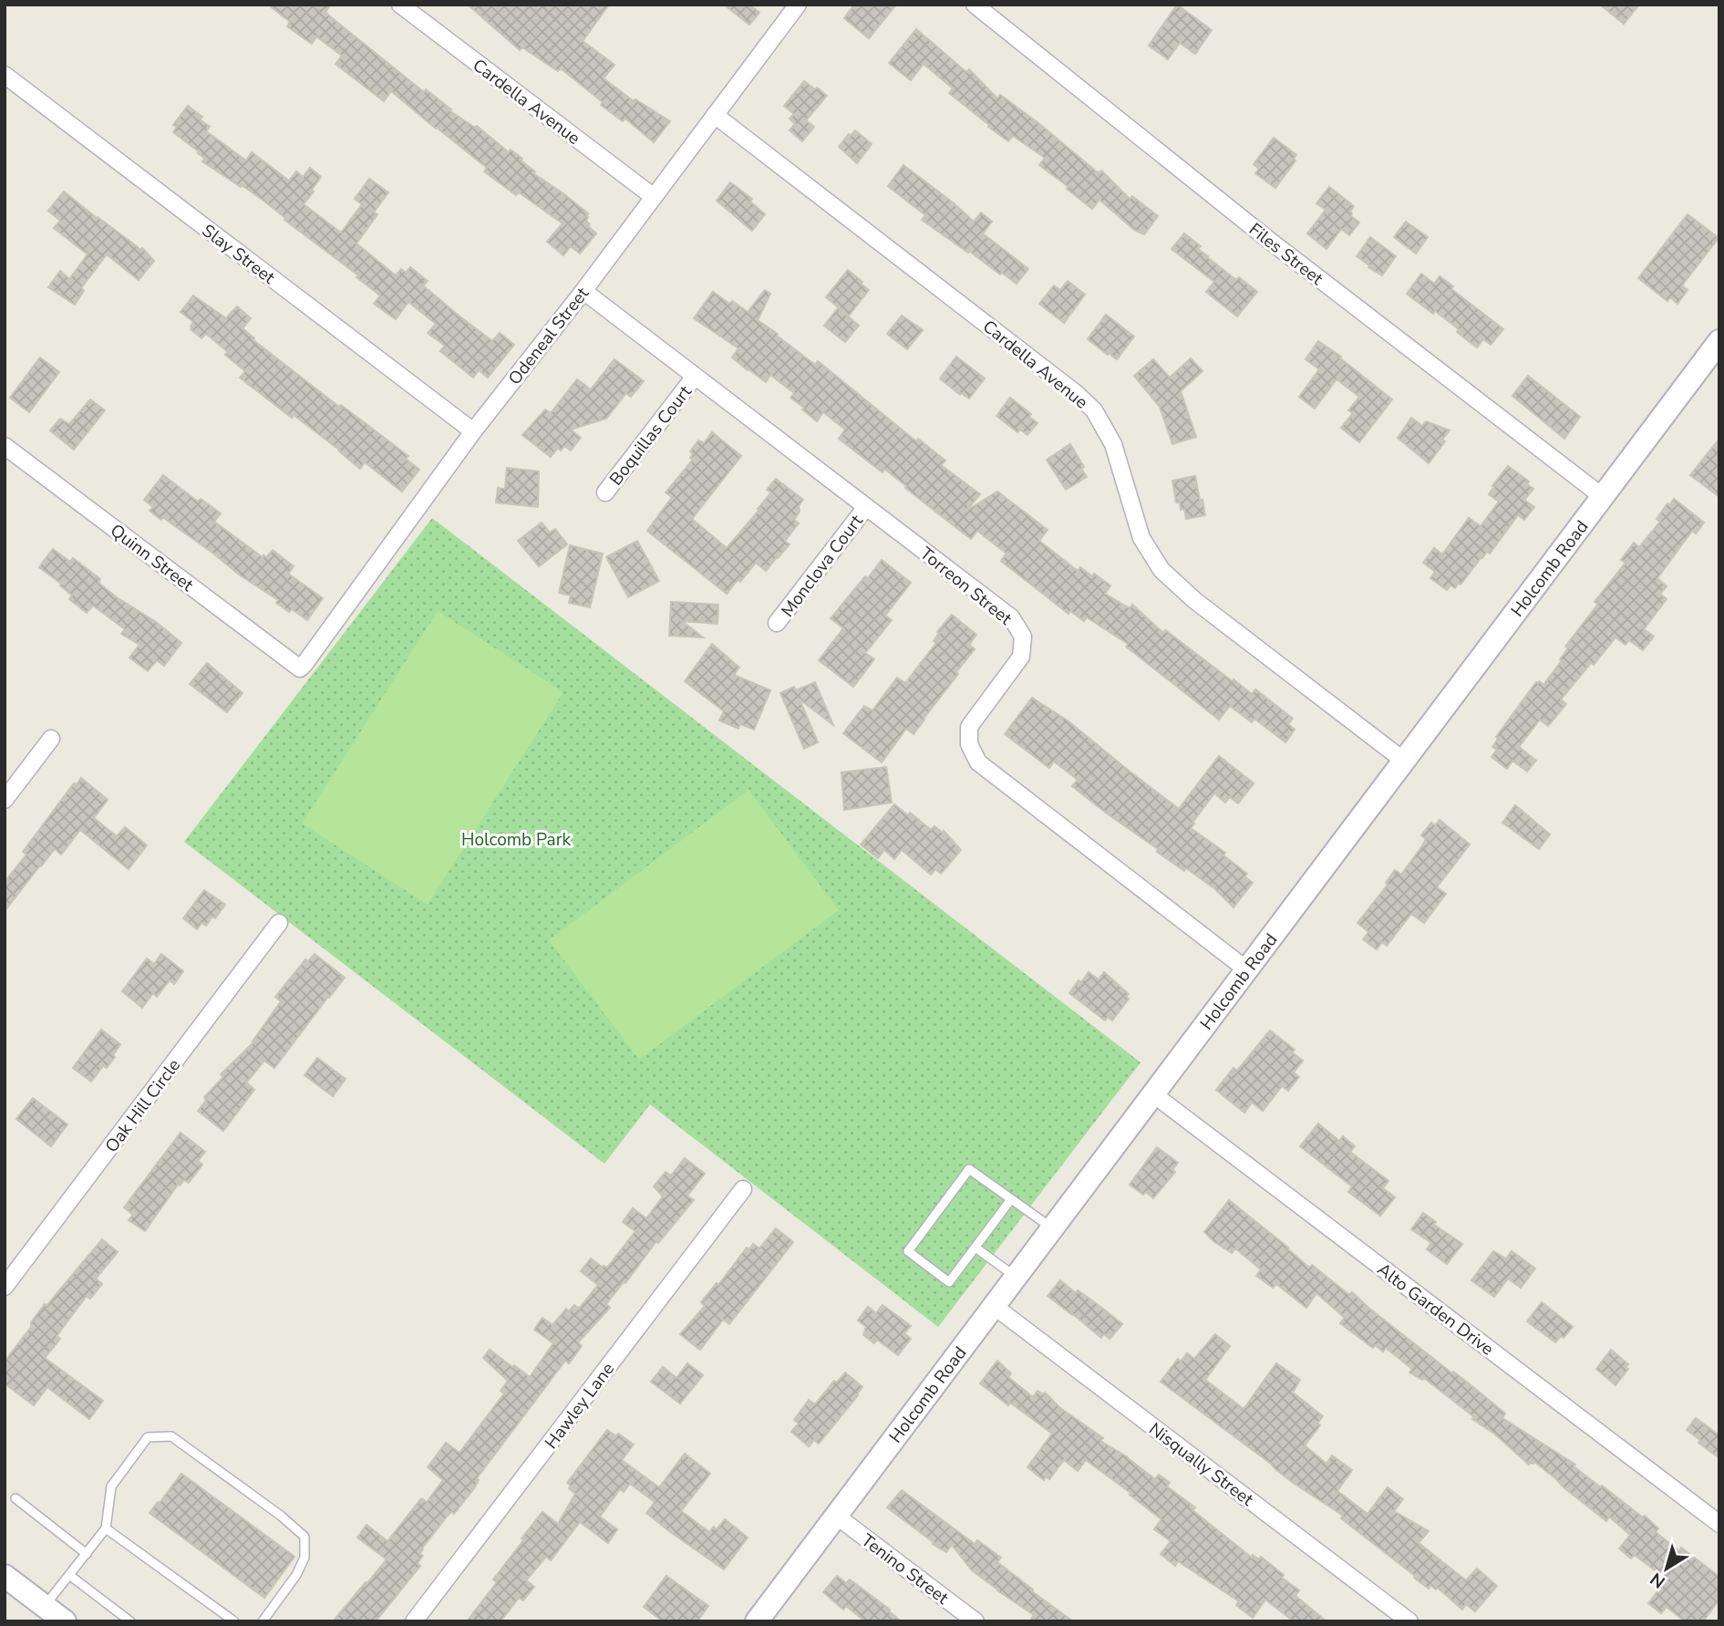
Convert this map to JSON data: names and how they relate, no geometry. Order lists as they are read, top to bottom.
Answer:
{
  "streets": {
    "street": [
      "Cardella Avenue",
      "Slay Street",
      "Files Street",
      "Odeneal Street",
      "Boquillas Court",
      "Quinn Street",
      "Monclova Court",
      "Holcomb Road",
      "Torreon Street",
      "Oak Hill Circle",
      "Alto Garden Drive",
      "Hawley Lane",
      "Nisqually Street",
      "Tenino Street"
    ]
  },
  "crossings": [
    ["Cardella Avenue", "Odeneal Street"],
    ["Cardella Avenue", "Holcomb Road"],
    ["Slay Street", "Odeneal Street"],
    ["Files Street", "Holcomb Road"],
    ["Odeneal Street", "Quinn Street"],
    ["Odeneal Street", "Torreon Street"],
    ["Boquillas Court", "Torreon Street"],
    ["Monclova Court", "Torreon Street"],
    ["Holcomb Road", "Torreon Street"],
    ["Holcomb Road", "Alto Garden Drive"],
    ["Holcomb Road", "Nisqually Street"],
    ["Holcomb Road", "Tenino Street"]
  ],
  "parks": ["Holcomb Park"],
  "north": "bottom left"
}
